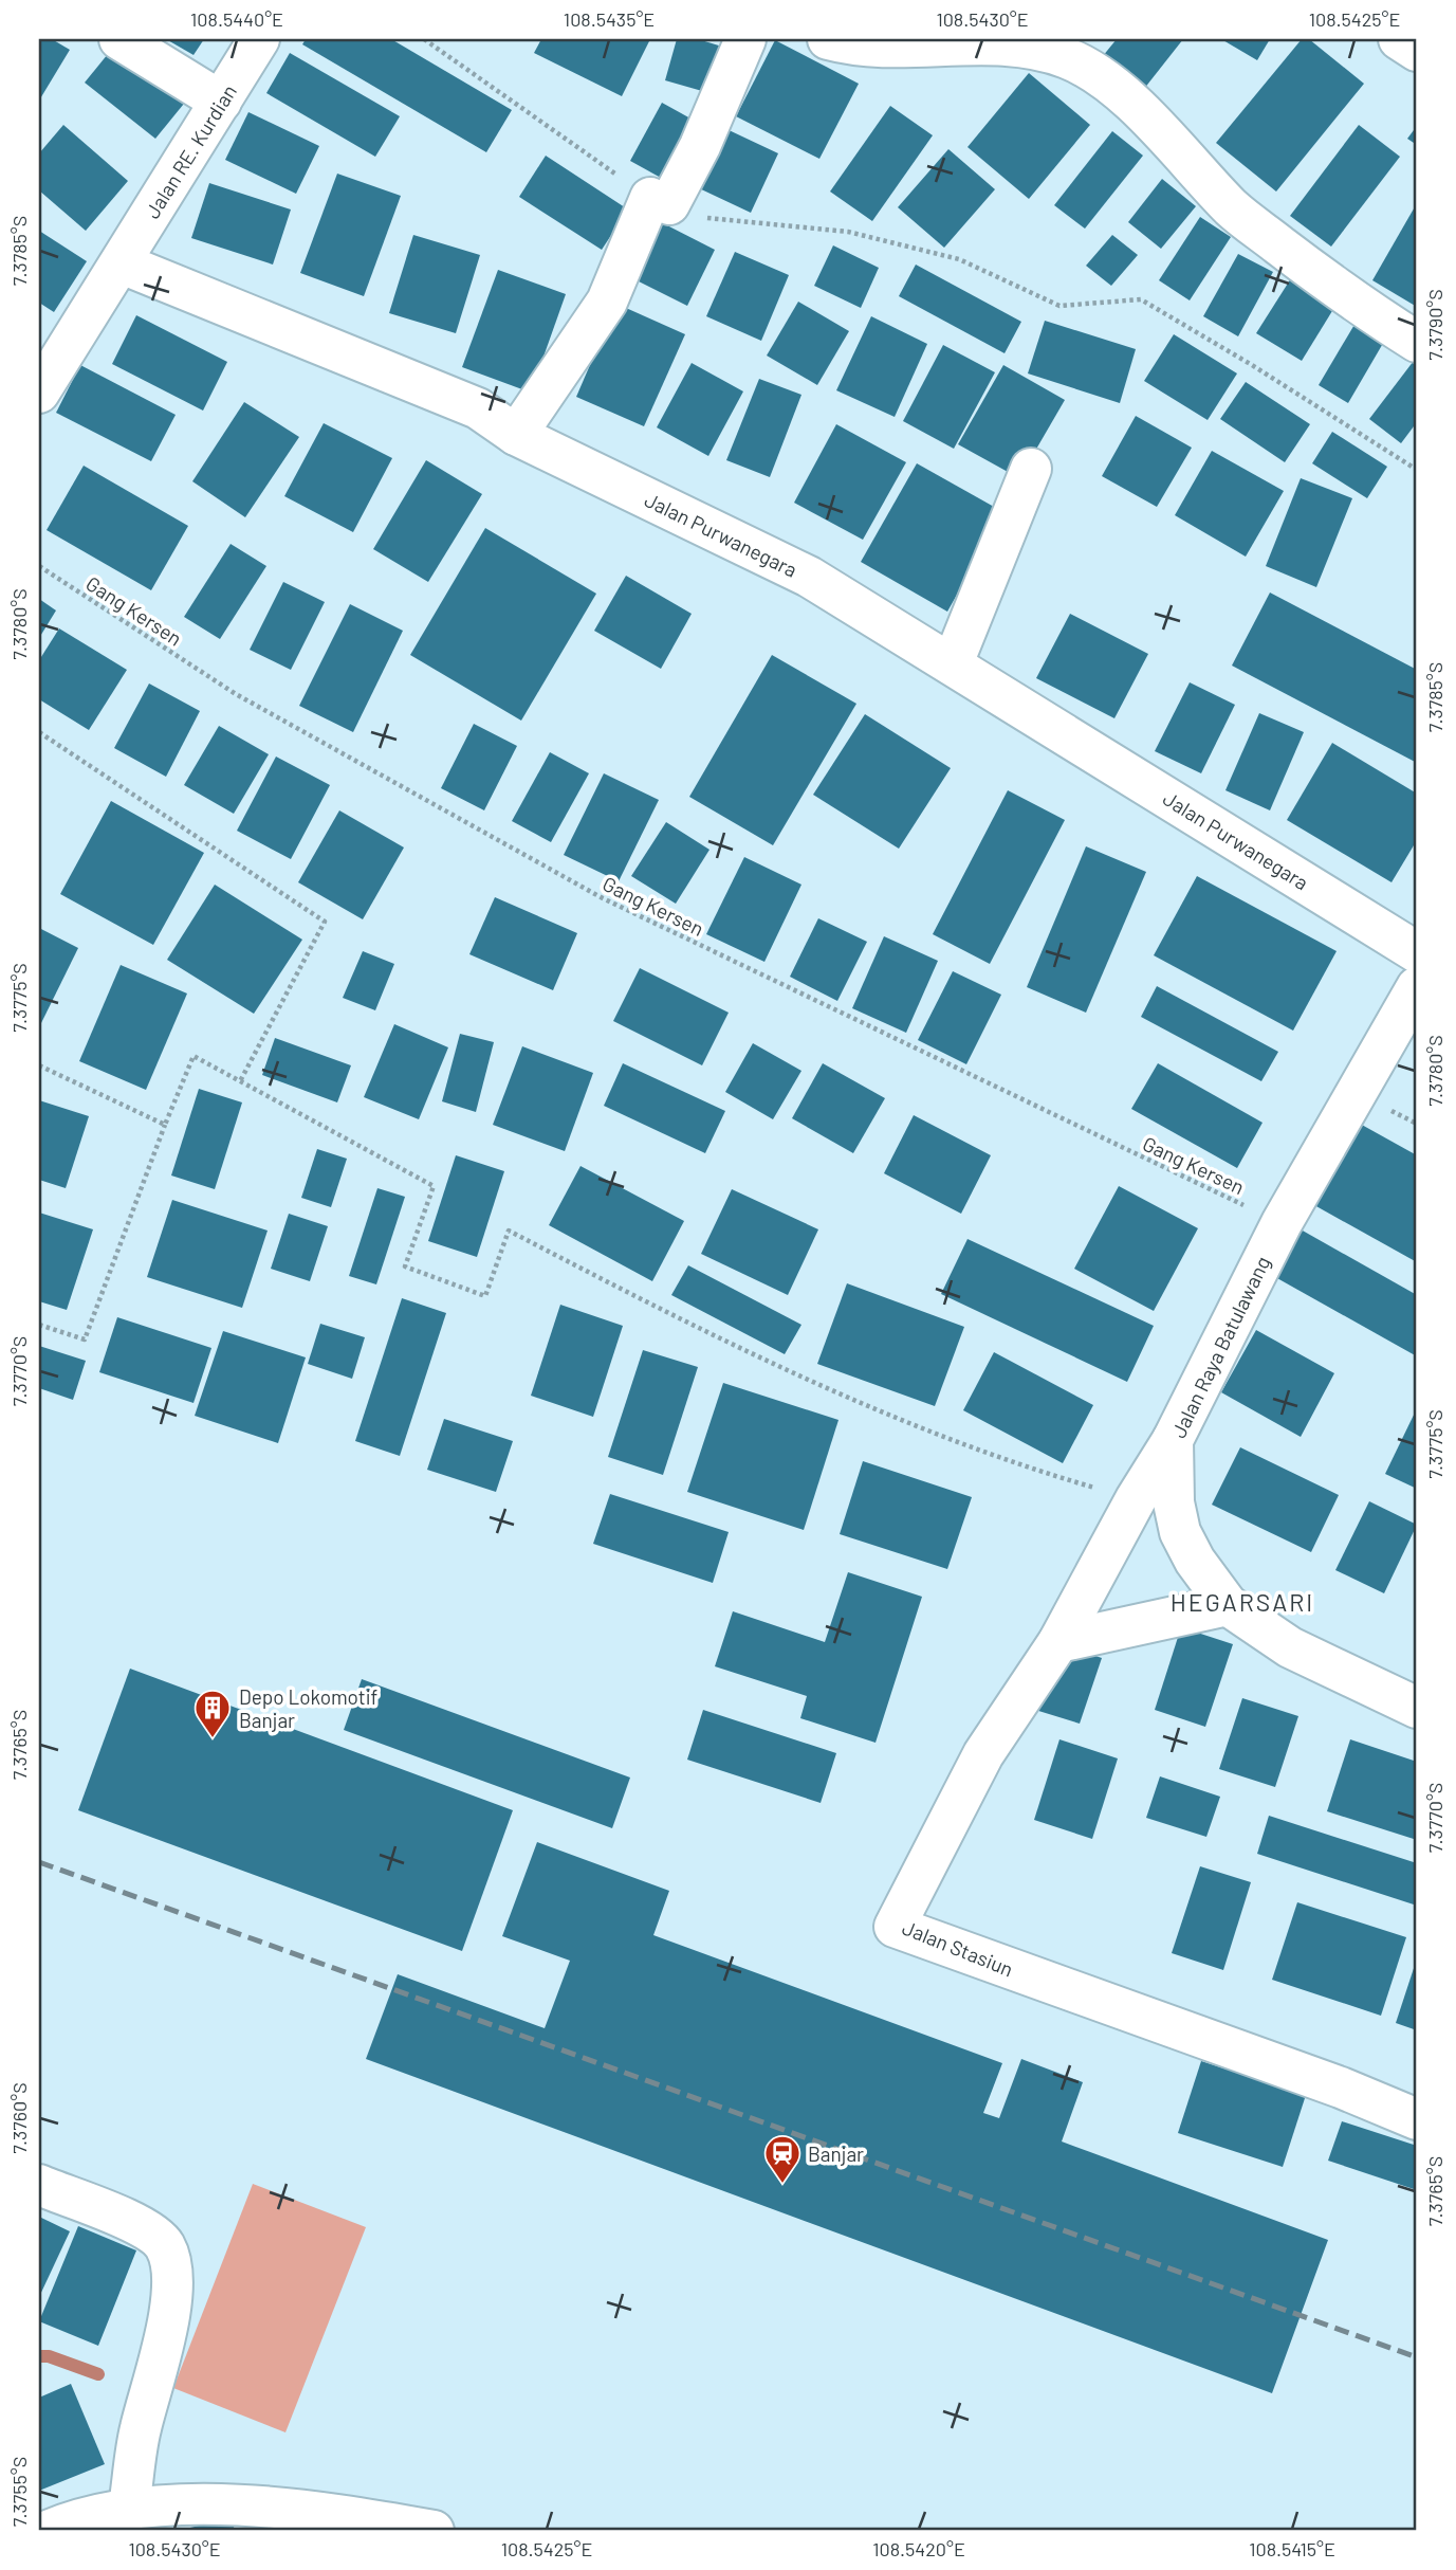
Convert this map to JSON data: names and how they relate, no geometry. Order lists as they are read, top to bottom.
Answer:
{
  "streets": {
    "main road": [
      "Jalan RE. Kurdian",
      "Jalan Purwanegara",
      "Jalan Raya Batulawang",
      "Jalan Stasiun"
    ],
    "path": ["Gang Kersen"]
  },
  "crossings": [
    ["Jalan RE. Kurdian", "Jalan Purwanegara"],
    ["Gang Kersen", "Jalan Raya Batulawang"],
    ["Jalan Raya Batulawang", "Jalan Stasiun"]
  ],
  "districts": ["HEGARSARI"],
  "places": {
    "building": ["Depo Lokomotif Banjar"],
    "station": ["Banjar"]
  },
  "coordinates": [
    "108.5440°E",
    "108.5435°E",
    "108.5430°E",
    "108.5425°E",
    "7.3785°S",
    "7.3790°S",
    "7.3780°S",
    "7.3775°S",
    "7.3770°S",
    "7.3765°S",
    "7.3760°S",
    "7.3755°S",
    "108.5420°E",
    "108.5415°E"
  ]
}
